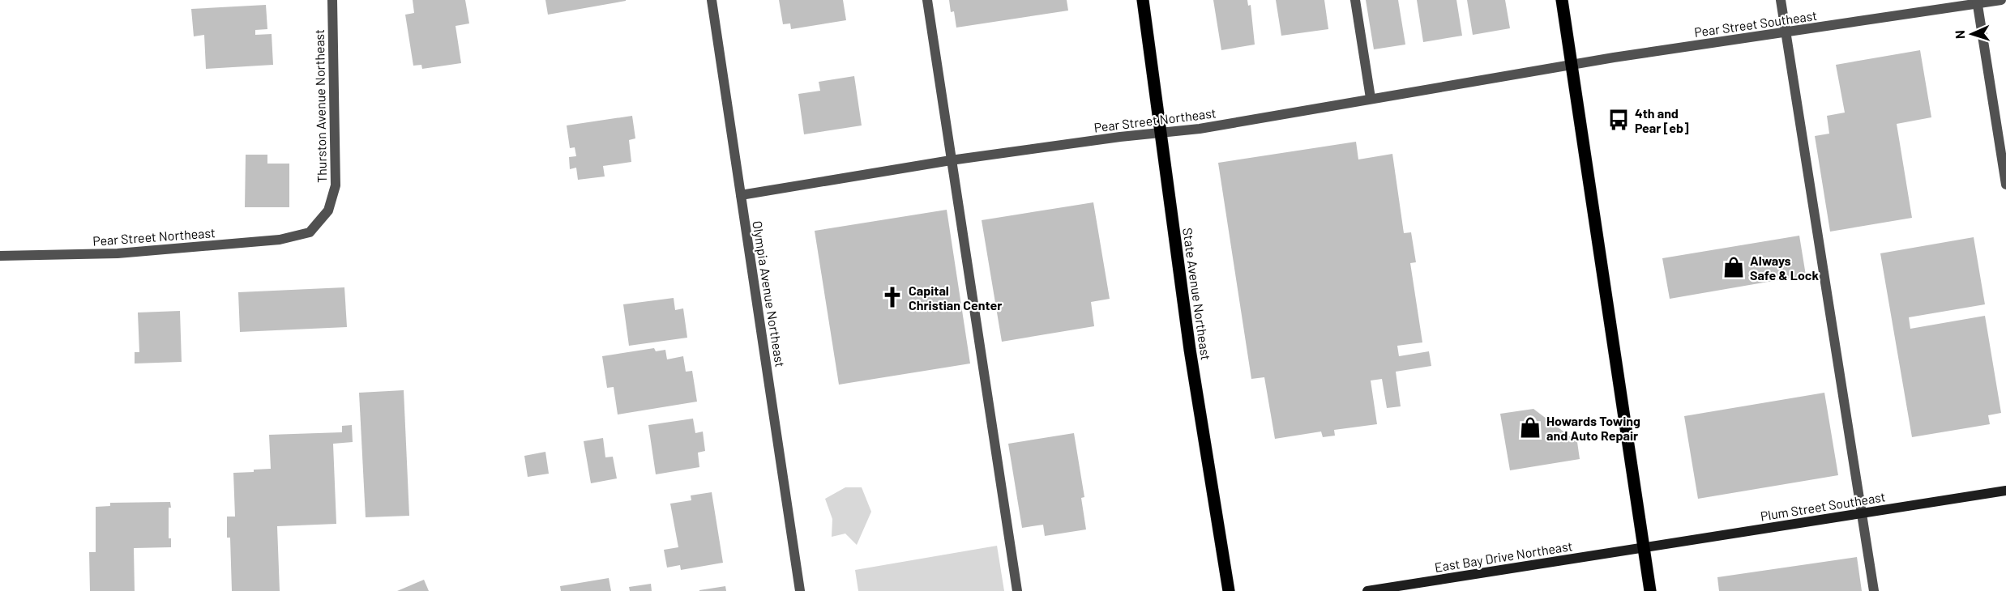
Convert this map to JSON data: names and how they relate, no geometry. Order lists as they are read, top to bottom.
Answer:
{
  "streets": {
    "main road": ["State Avenue Northeast", "Plum Street Southeast", "East Bay Drive Northeast"],
    "street": [
      "Pear Street Southeast",
      "Thurston Avenue Northeast",
      "Pear Street Northeast",
      "Olympia Avenue Northeast"
    ]
  },
  "crossings": [
    ["Pear Street Southeast", "Pear Street Northeast"],
    ["Thurston Avenue Northeast", "Pear Street Northeast"],
    ["Pear Street Northeast", "Olympia Avenue Northeast"],
    ["Pear Street Northeast", "State Avenue Northeast"],
    ["Plum Street Southeast", "East Bay Drive Northeast"]
  ],
  "places": {
    "bus stop": ["4th and Pear [eb]"],
    "shop": ["Always Safe & Lock", "Howards Towing and Auto Repair"],
    "church": ["Capital Christian Center"]
  },
  "north": "left"
}
